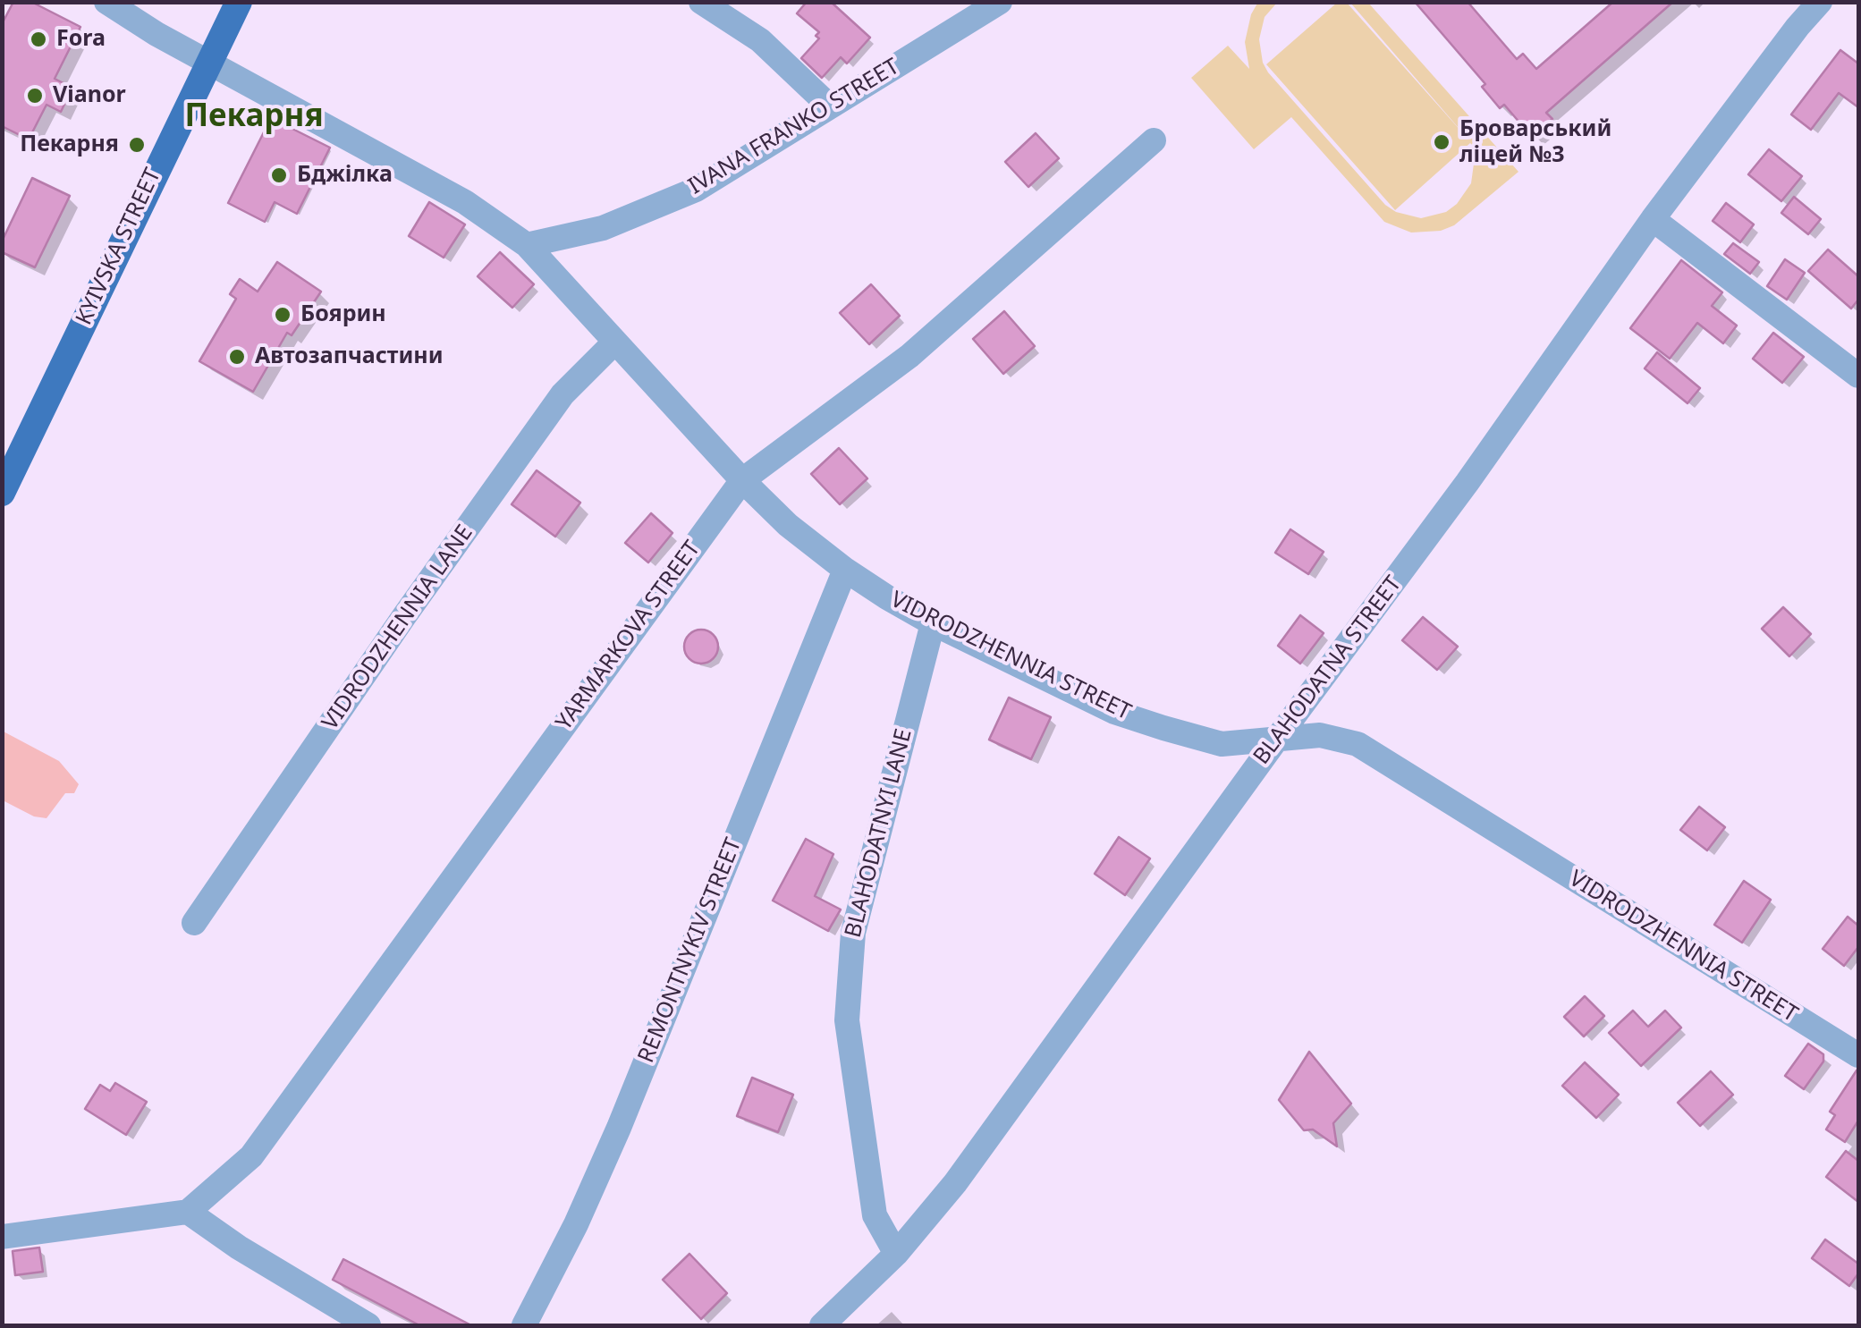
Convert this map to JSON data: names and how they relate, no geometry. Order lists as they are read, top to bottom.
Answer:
{
  "streets": {
    "main road": ["KYIVSKA STREET"],
    "street": [
      "IVANA FRANKO STREET",
      "VIDRODZHENNIA LANE",
      "YARMARKOVA STREET",
      "VIDRODZHENNIA STREET",
      "BLAHODATNA STREET",
      "BLAHODATNYI LANE",
      "REMONTNYKIV STREET"
    ]
  },
  "crossings": [
    ["IVANA FRANKO STREET", "VIDRODZHENNIA STREET"],
    ["KYIVSKA STREET", "VIDRODZHENNIA STREET"],
    ["VIDRODZHENNIA LANE", "VIDRODZHENNIA STREET"],
    ["YARMARKOVA STREET", "VIDRODZHENNIA STREET"],
    ["VIDRODZHENNIA STREET", "BLAHODATNA STREET"],
    ["VIDRODZHENNIA STREET", "BLAHODATNYI LANE"],
    ["VIDRODZHENNIA STREET", "REMONTNYKIV STREET"],
    ["BLAHODATNA STREET", "BLAHODATNYI LANE"]
  ],
  "districts": ["Пекарня"],
  "places": [
    "Fora",
    "Vianor",
    "Броварський ліцей №3",
    "Пекарня",
    "Бджілка",
    "Боярин",
    "Автозапчастини"
  ]
}
